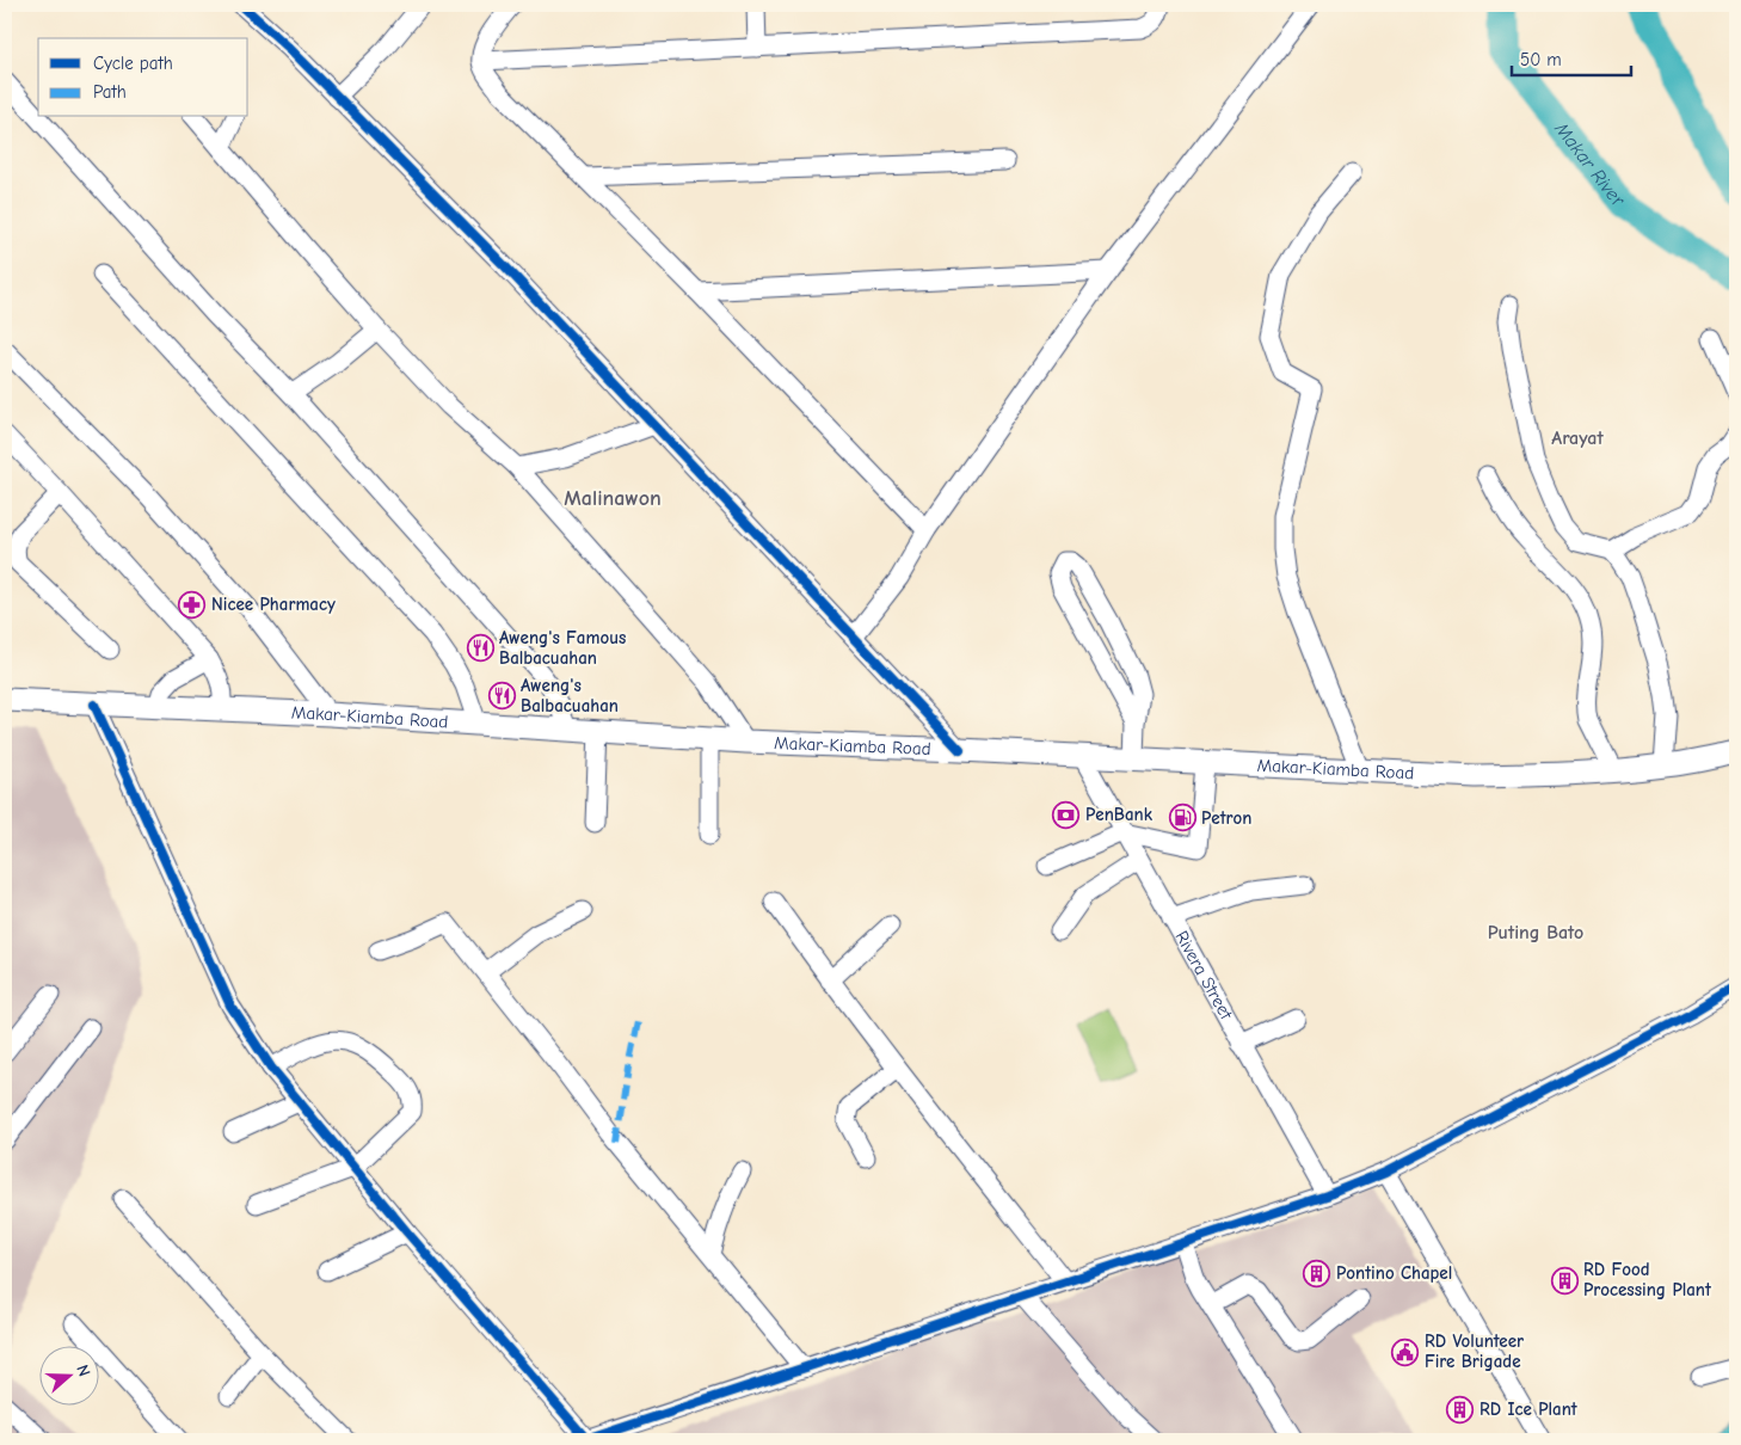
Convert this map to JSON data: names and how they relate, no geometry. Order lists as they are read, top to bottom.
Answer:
{
  "streets": {
    "main road": ["Makar-Kiamba Road"],
    "street": ["Rivera Street"]
  },
  "crossings": [
    ["Makar-Kiamba Road", "Rivera Street"]
  ],
  "districts": ["Arayat", "Malinawon", "Puting Bato"],
  "water": ["Makar River"],
  "places": {
    "pharmacy": ["Nicee Pharmacy"],
    "restaurant": ["Aweng's Famous Balbacuahan", "Aweng's Balbacuahan"],
    "bank": ["PenBank"],
    "fuel station": ["Petron"],
    "building": ["Pontino Chapel", "RD Food Processing Plant", "RD Ice Plant"],
    "public building": ["RD Volunteer Fire Brigade"]
  },
  "legend": ["Cycle path", "Path"],
  "scale_bar": "50 m",
  "north": "right"
}
